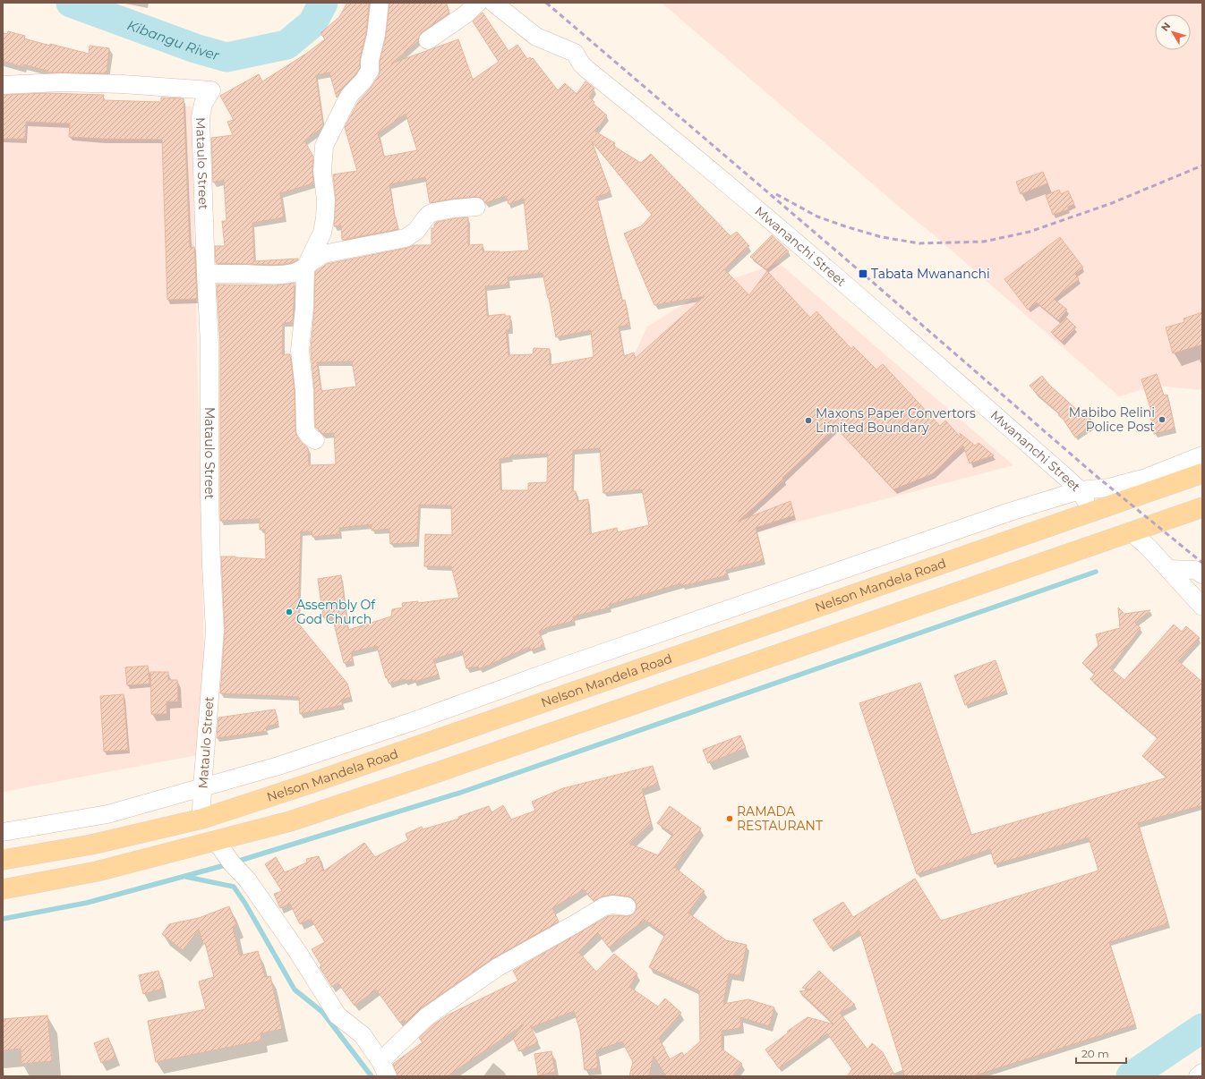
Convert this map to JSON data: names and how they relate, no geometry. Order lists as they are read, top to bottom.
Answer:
{
  "streets": {
    "main road": ["Nelson Mandela Road"],
    "street": ["Mataulo Street", "Mwananchi Street"]
  },
  "crossings": [
    ["Mataulo Street", "Nelson Mandela Road"],
    ["Mwananchi Street", "Nelson Mandela Road"]
  ],
  "water": ["Kibangu River"],
  "places": {
    "transit": ["Tabata Mwananchi"],
    "other": [
      "Mabibo Relini Police Post",
      "Maxons Paper Convertors Limited Boundary",
      "Assembly Of God Church",
      "RAMADA RESTAURANT"
    ]
  },
  "scale_bar": "20 m",
  "north": "top left"
}
